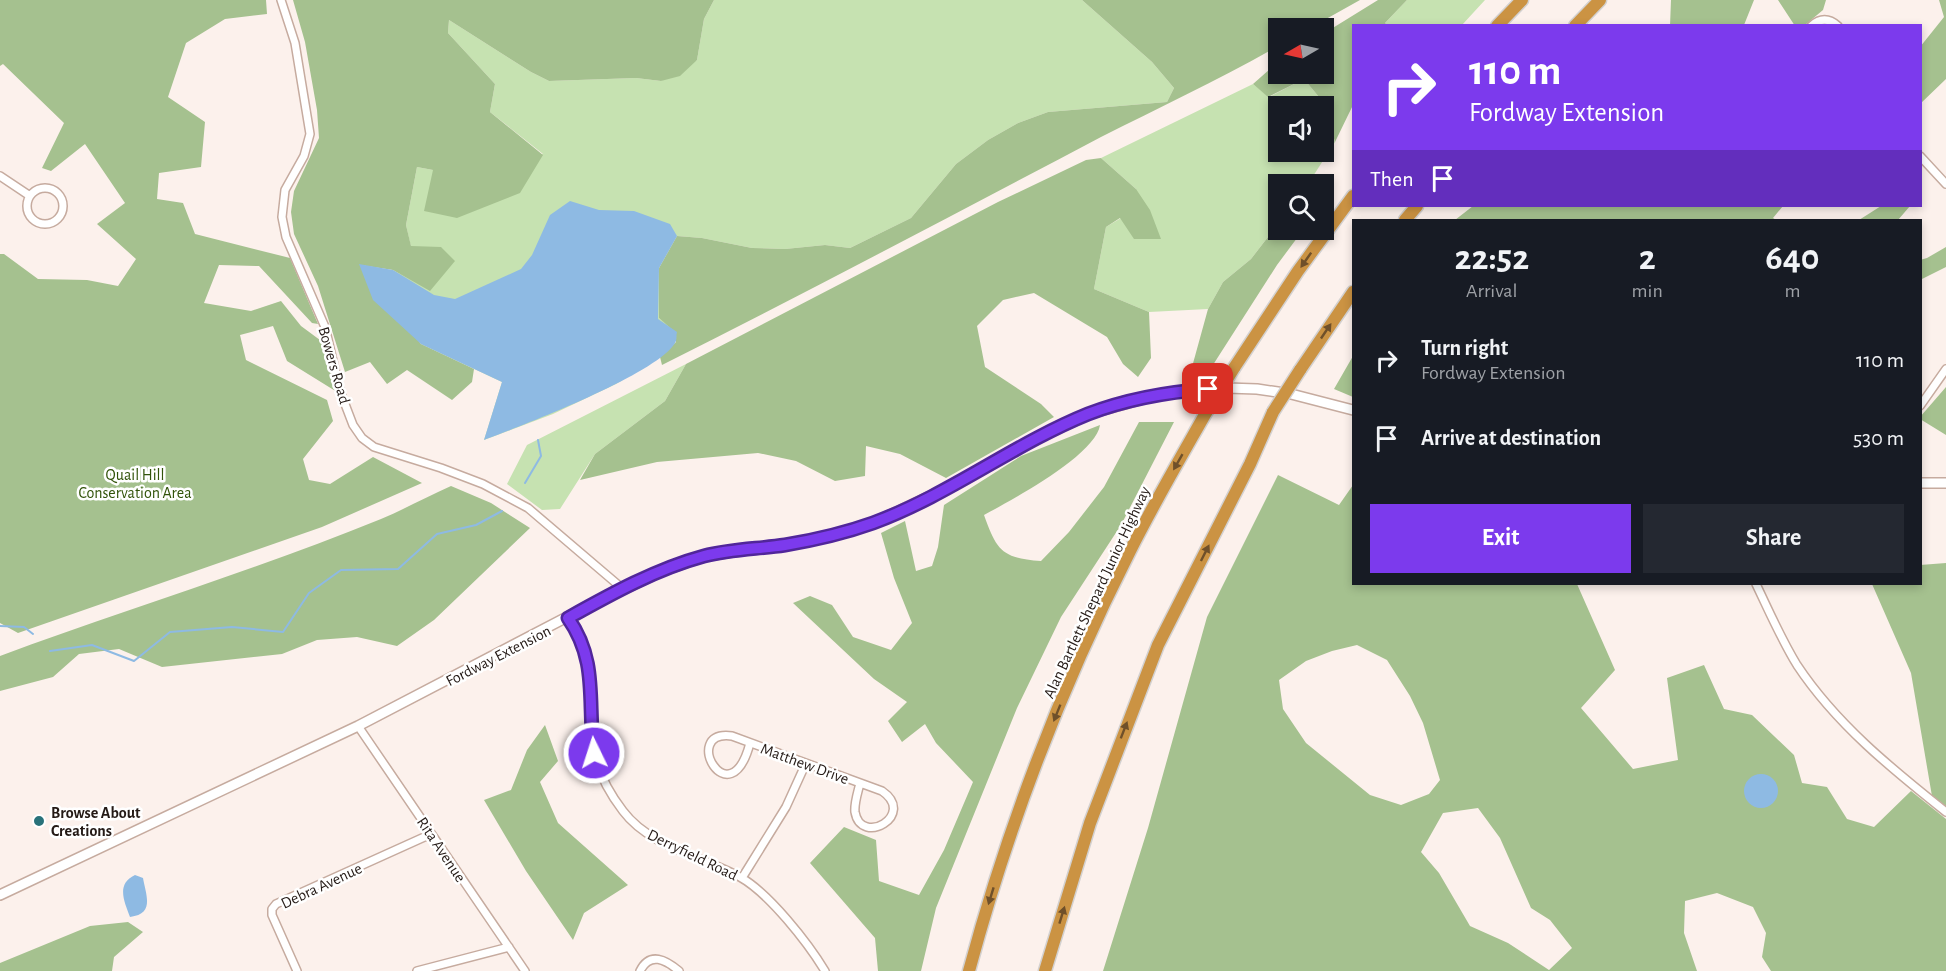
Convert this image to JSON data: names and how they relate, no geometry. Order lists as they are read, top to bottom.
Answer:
{
  "streets": {
    "highway": ["Alan Bartlett Shepard Junior Highway"],
    "street": [
      "Bowers Road",
      "Fordway Extension",
      "Matthew Drive",
      "Rita Avenue",
      "Derryfield Road",
      "Debra Avenue"
    ]
  },
  "crossings": [
    ["Bowers Road", "Fordway Extension"],
    ["Fordway Extension", "Rita Avenue"],
    ["Fordway Extension", "Derryfield Road"],
    ["Rita Avenue", "Debra Avenue"]
  ],
  "parks": ["Quail Hill Conservation Area"],
  "places": ["Browse About Creations"],
  "north": "left",
  "page": {
    "turn": ["110 m", "Fordway Extension"],
    "then": "Then",
    "eta": [
      "22:52",
      "Arrival",
      "2",
      "min",
      "640",
      "m"
    ],
    "list": [
      {
        "name": "Turn right",
        "note": "Fordway Extension",
        "value": "110 m"
      },
      {
        "name": "Arrive at destination",
        "value": "530 m"
      }
    ],
    "buttons": ["Exit", "Share"]
  }
}
